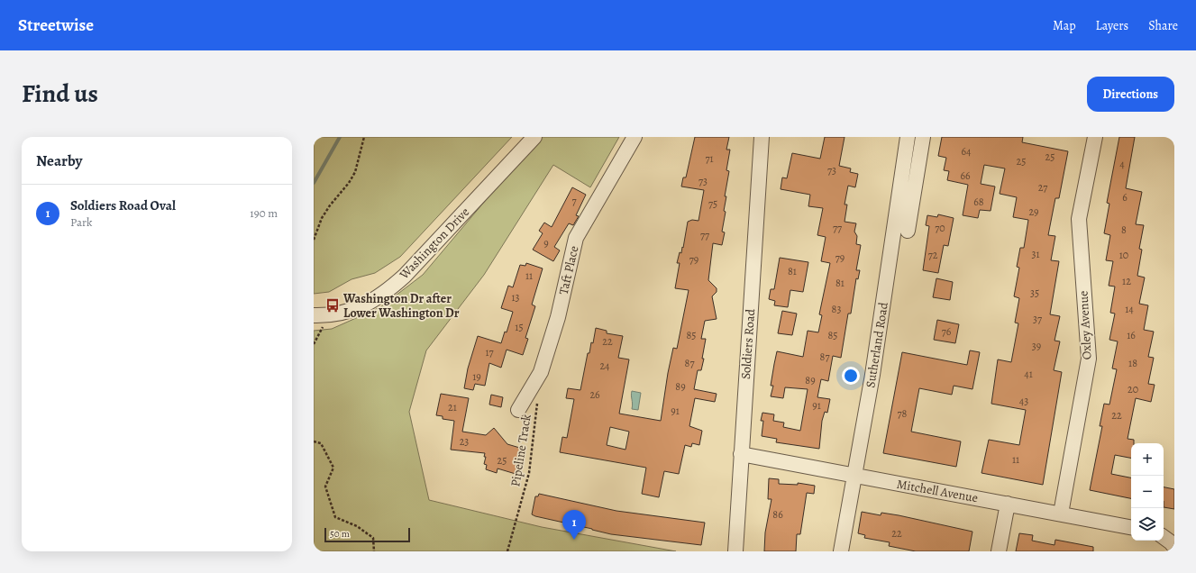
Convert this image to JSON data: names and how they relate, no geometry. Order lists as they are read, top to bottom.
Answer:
{
  "streets": {
    "street": [
      "Washington Drive",
      "Taft Place",
      "Oxley Avenue",
      "Soldiers Road",
      "Sutherland Road",
      "Mitchell Avenue"
    ],
    "path": ["Pipeline Track"]
  },
  "crossings": [
    ["Oxley Avenue", "Mitchell Avenue"],
    ["Soldiers Road", "Mitchell Avenue"],
    ["Sutherland Road", "Mitchell Avenue"]
  ],
  "places": {
    "bus stop": ["Washington Dr after Lower Washington Dr"]
  },
  "house_numbers": [
    "64",
    "25",
    "71",
    "25",
    "4",
    "73",
    "66",
    "73",
    "27",
    "6",
    "7",
    "68",
    "75",
    "29",
    "77",
    "70",
    "8",
    "77",
    "9",
    "31",
    "72",
    "10",
    "79",
    "79",
    "81",
    "11",
    "12",
    "81",
    "35",
    "13",
    "83",
    "14",
    "37",
    "15",
    "76",
    "85",
    "85",
    "16",
    "22",
    "39",
    "17",
    "87",
    "87",
    "18",
    "24",
    "41",
    "19",
    "89",
    "89",
    "20",
    "26",
    "43",
    "91",
    "21",
    "91",
    "78",
    "22",
    "23",
    "11",
    "25",
    "86",
    "22"
  ],
  "scale_bar": "50 m",
  "page": {
    "header": "Streetwise",
    "nav": ["Map", "Layers", "Share"],
    "title": "Find us",
    "buttons": "Directions",
    "heading": "Nearby",
    "list": [
      {
        "mark": "1",
        "name": "Soldiers Road Oval",
        "note": "Park",
        "value": "190 m"
      }
    ],
    "map_buttons": ["+", "−"],
    "pins": "1",
    "scale": "50 m"
  }
}
